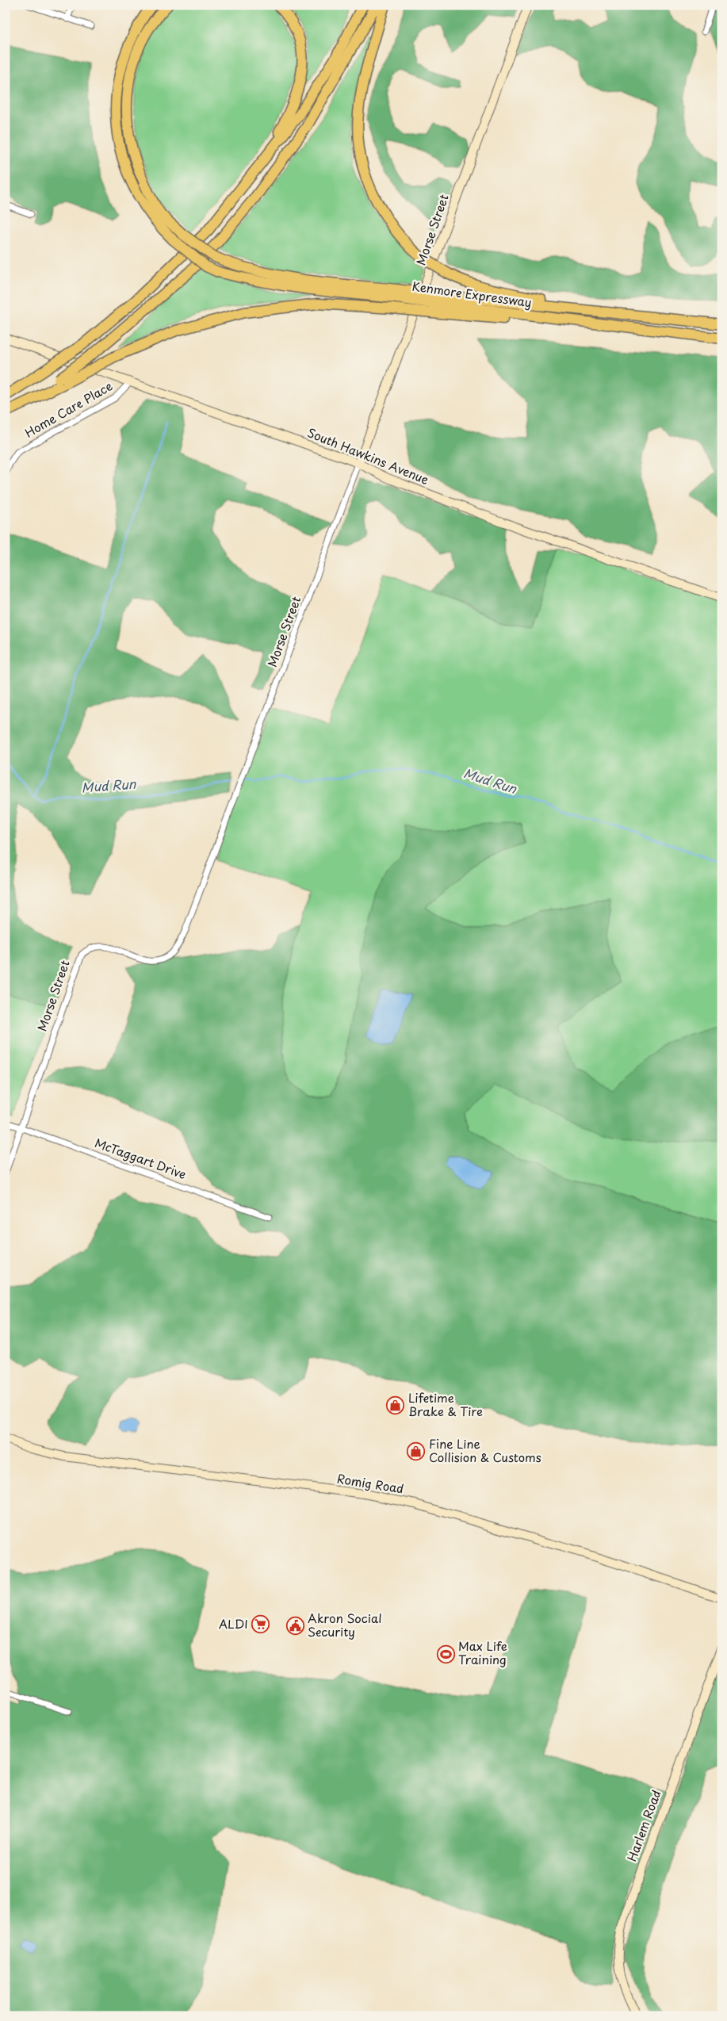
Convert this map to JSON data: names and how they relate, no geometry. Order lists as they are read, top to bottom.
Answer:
{
  "streets": {
    "highway": ["Kenmore Expressway"],
    "street": [
      "Morse Street",
      "Home Care Place",
      "South Hawkins Avenue",
      "McTaggart Drive",
      "Romig Road",
      "Harlem Road"
    ]
  },
  "crossings": [
    ["Morse Street", "South Hawkins Avenue"],
    ["Morse Street", "McTaggart Drive"],
    ["Home Care Place", "South Hawkins Avenue"]
  ],
  "water": ["Mud Run"],
  "places": {
    "shop": ["Lifetime Brake & Tire", "Fine Line Collision & Customs"],
    "supermarket": ["ALDI"],
    "public building": ["Akron Social Security"],
    "sports": ["Max Life Training"]
  }
}
